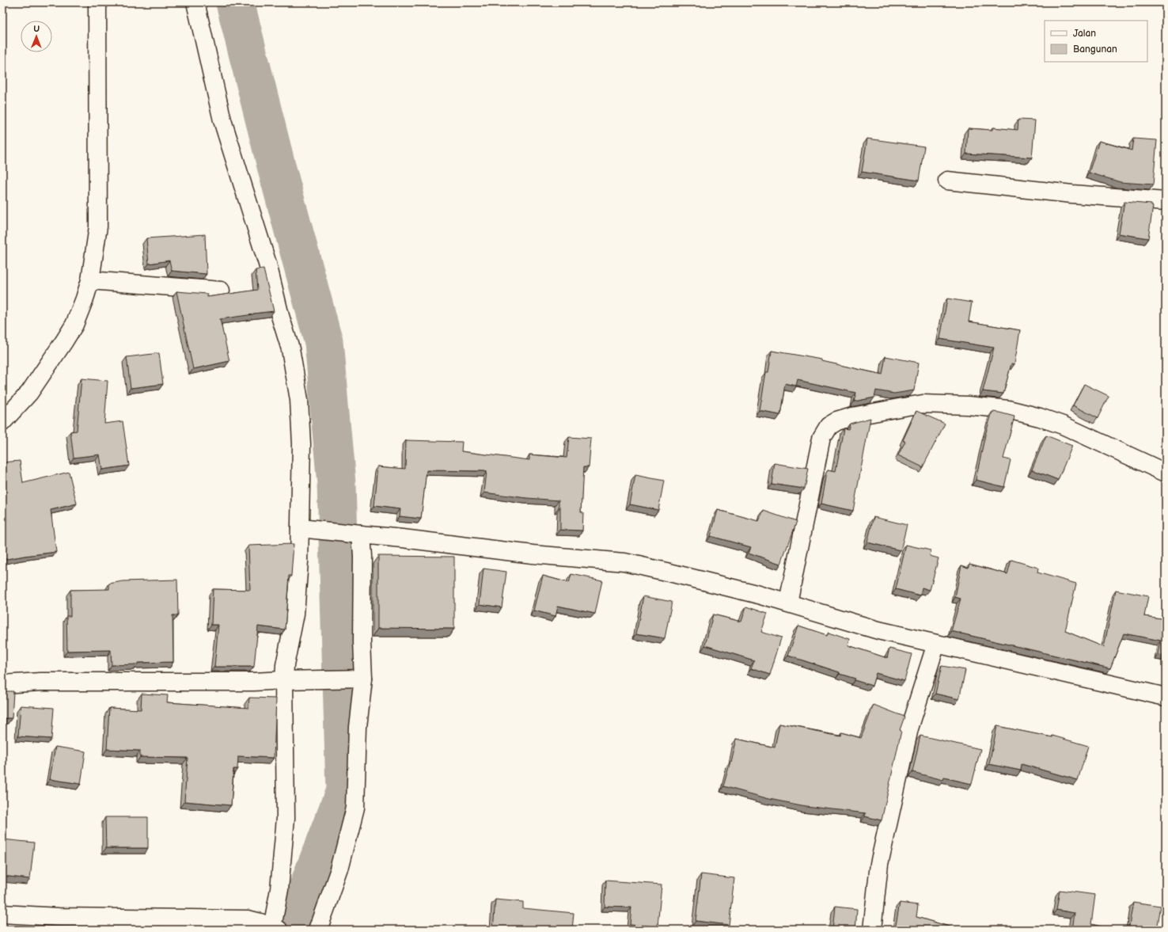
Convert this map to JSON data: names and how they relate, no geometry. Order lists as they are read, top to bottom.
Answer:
{
  "legend": ["Jalan", "Bangunan"],
  "north": "top"
}
